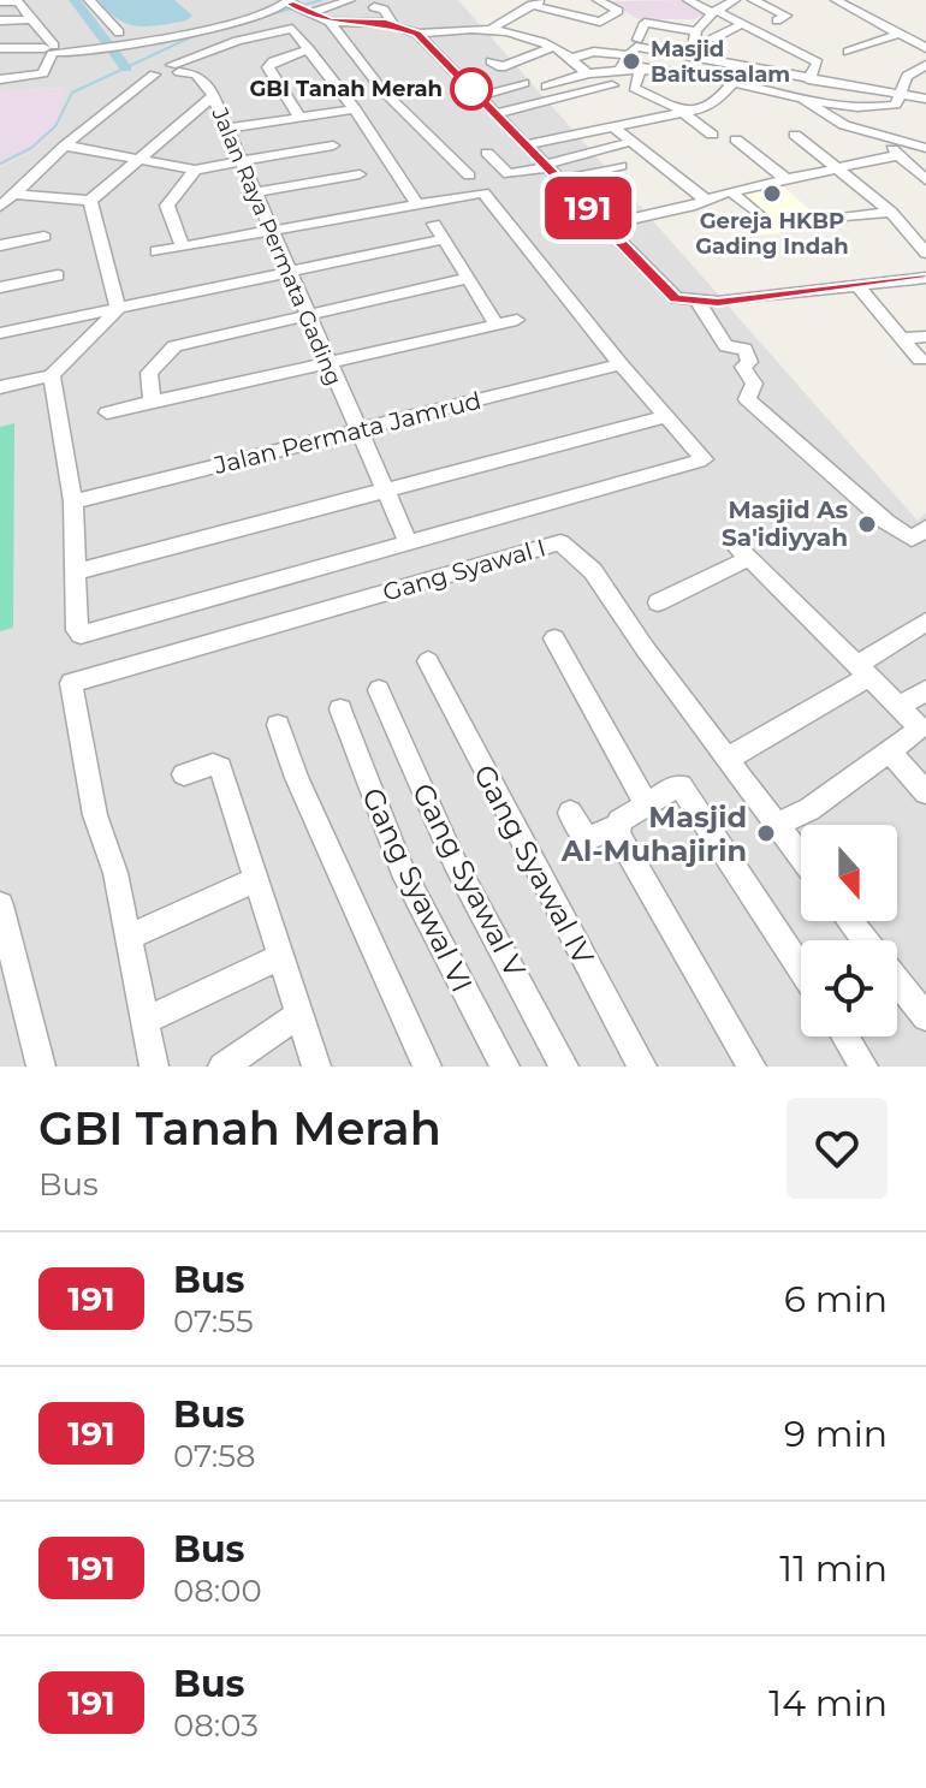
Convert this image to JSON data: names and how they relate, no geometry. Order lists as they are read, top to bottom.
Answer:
{
  "streets": {
    "street": [
      "Jalan Raya Permata Gading",
      "Jalan Permata Jamrud",
      "Gang Syawal I",
      "Gang Syawal IV",
      "Gang Syawal V",
      "Gang Syawal VI"
    ]
  },
  "crossings": [
    ["Jalan Raya Permata Gading", "Jalan Permata Jamrud"]
  ],
  "places": [
    "Masjid Baitussalam",
    "GBI Tanah Merah",
    "Gereja HKBP Gading Indah",
    "Masjid As Sa'idiyyah",
    "Masjid Al-Muhajirin"
  ],
  "lines": ["bus line 191"],
  "north": "bottom",
  "page": {
    "on_map": "191",
    "heading": ["GBI Tanah Merah", "Bus"],
    "list": [
      {
        "mark": "191",
        "name": "Bus",
        "note": "07:55",
        "value": "6 min"
      },
      {
        "mark": "191",
        "name": "Bus",
        "note": "07:58",
        "value": "9 min"
      },
      {
        "mark": "191",
        "name": "Bus",
        "note": "08:00",
        "value": "11 min"
      },
      {
        "mark": "191",
        "name": "Bus",
        "note": "08:03",
        "value": "14 min"
      }
    ]
  }
}
